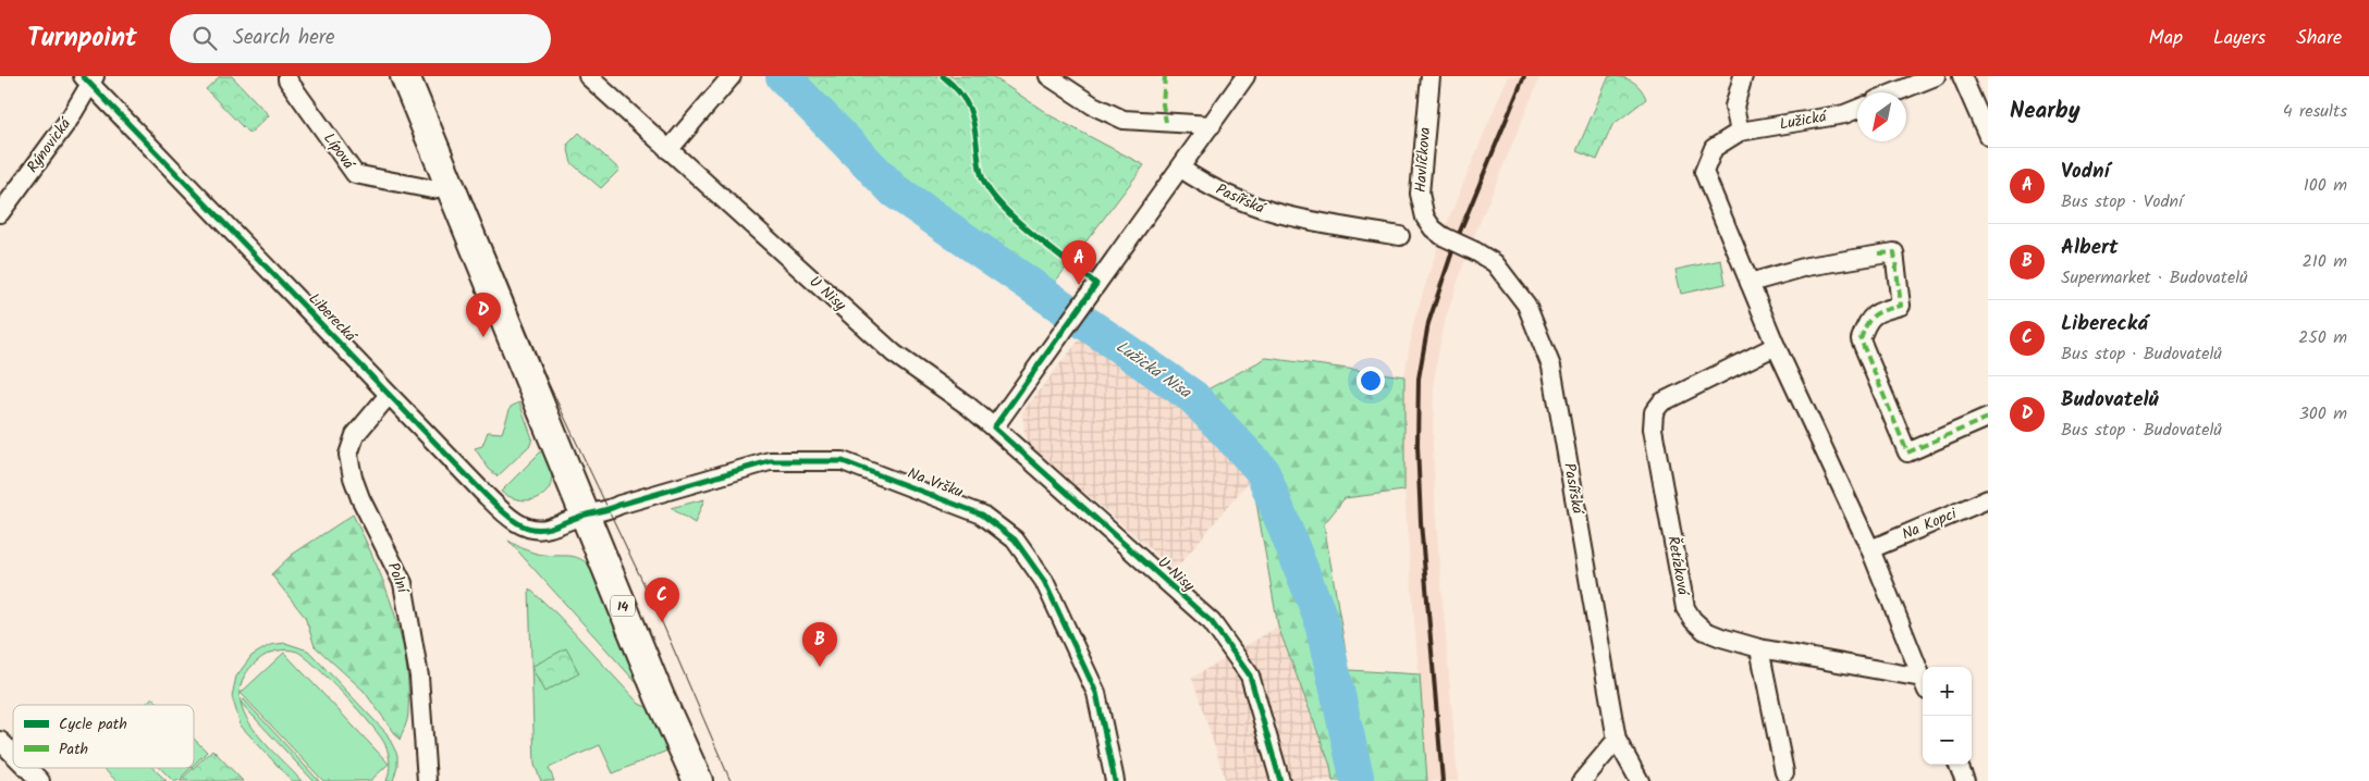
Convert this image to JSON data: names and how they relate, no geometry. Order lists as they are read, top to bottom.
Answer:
{
  "streets": {
    "main road": ["14"],
    "street": [
      "Lužická",
      "Rýnovická",
      "Lípová",
      "Havlíčkova",
      "Pasířská",
      "U Nisy",
      "Liberecká",
      "Na Vršku",
      "Na Kopci",
      "Řetízková",
      "Polní"
    ]
  },
  "crossings": [
    ["Lužická", "Řetízková"],
    ["Rýnovická", "Liberecká"],
    ["Lípová", "14"],
    ["Havlíčkova", "Pasířská"],
    ["Liberecká", "Na Vršku"],
    ["Liberecká", "Polní"],
    ["Liberecká", "14"],
    ["Na Vršku", "14"],
    ["Na Kopci", "Řetízková"]
  ],
  "water": ["Lužická Nisa"],
  "legend": ["Cycle path", "Path"],
  "north": "bottom left",
  "page": {
    "header": "Turnpoint",
    "search": "Search here",
    "nav": ["Map", "Layers", "Share"],
    "heading": ["Nearby", "4 results"],
    "list": [
      {
        "mark": "A",
        "name": "Vodní",
        "note": "Bus stop · Vodní",
        "value": "100 m"
      },
      {
        "mark": "B",
        "name": "Albert",
        "note": "Supermarket · Budovatelů",
        "value": "210 m"
      },
      {
        "mark": "C",
        "name": "Liberecká",
        "note": "Bus stop · Budovatelů",
        "value": "250 m"
      },
      {
        "mark": "D",
        "name": "Budovatelů",
        "note": "Bus stop · Budovatelů",
        "value": "300 m"
      }
    ],
    "pins": [
      "A",
      "D",
      "C",
      "B"
    ],
    "map_buttons": ["+", "−"]
  }
}
